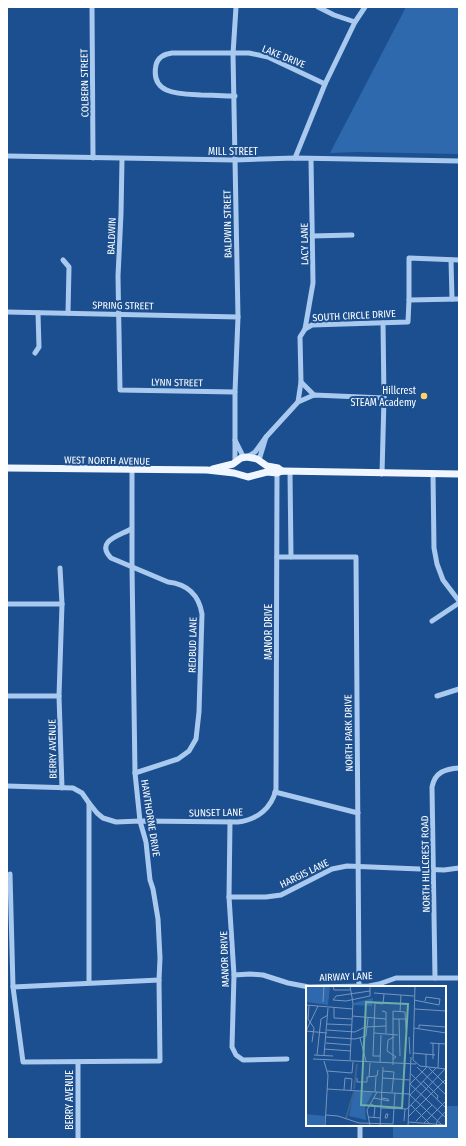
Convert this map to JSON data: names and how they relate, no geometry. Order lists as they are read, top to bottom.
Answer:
{
  "streets": {
    "main road": ["WEST NORTH AVENUE"],
    "street": [
      "LAKE DRIVE",
      "COLBERN STREET",
      "MILL STREET",
      "BALDWIN STREET",
      "BALDWIN",
      "LACY LANE",
      "SPRING STREET",
      "SOUTH CIRCLE DRIVE",
      "LYNN STREET",
      "MANOR DRIVE",
      "REDBUD LANE",
      "NORTH PARK DRIVE",
      "BERRY AVENUE",
      "SUNSET LANE",
      "HAWTHORNE DRIVE",
      "NORTH HILLCREST ROAD",
      "HARGIS LANE",
      "AIRWAY LANE"
    ]
  },
  "crossings": [
    ["LAKE DRIVE", "BALDWIN STREET"],
    ["COLBERN STREET", "MILL STREET"],
    ["MILL STREET", "BALDWIN STREET"],
    ["MILL STREET", "BALDWIN"],
    ["MILL STREET", "LACY LANE"],
    ["BALDWIN STREET", "SPRING STREET"],
    ["BALDWIN STREET", "LYNN STREET"],
    ["BALDWIN STREET", "WEST NORTH AVENUE"],
    ["BALDWIN", "SPRING STREET"],
    ["BALDWIN", "LYNN STREET"],
    ["LACY LANE", "SOUTH CIRCLE DRIVE"],
    ["WEST NORTH AVENUE", "MANOR DRIVE"],
    ["WEST NORTH AVENUE", "HAWTHORNE DRIVE"],
    ["MANOR DRIVE", "NORTH PARK DRIVE"],
    ["MANOR DRIVE", "SUNSET LANE"],
    ["MANOR DRIVE", "HARGIS LANE"],
    ["MANOR DRIVE", "AIRWAY LANE"],
    ["REDBUD LANE", "HAWTHORNE DRIVE"],
    ["NORTH PARK DRIVE", "HARGIS LANE"],
    ["NORTH PARK DRIVE", "AIRWAY LANE"],
    ["BERRY AVENUE", "SUNSET LANE"],
    ["BERRY AVENUE", "HAWTHORNE DRIVE"],
    ["SUNSET LANE", "HAWTHORNE DRIVE"],
    ["NORTH HILLCREST ROAD", "HARGIS LANE"],
    ["NORTH HILLCREST ROAD", "AIRWAY LANE"]
  ],
  "places": ["Hillcrest STEAM Academy"]
}
